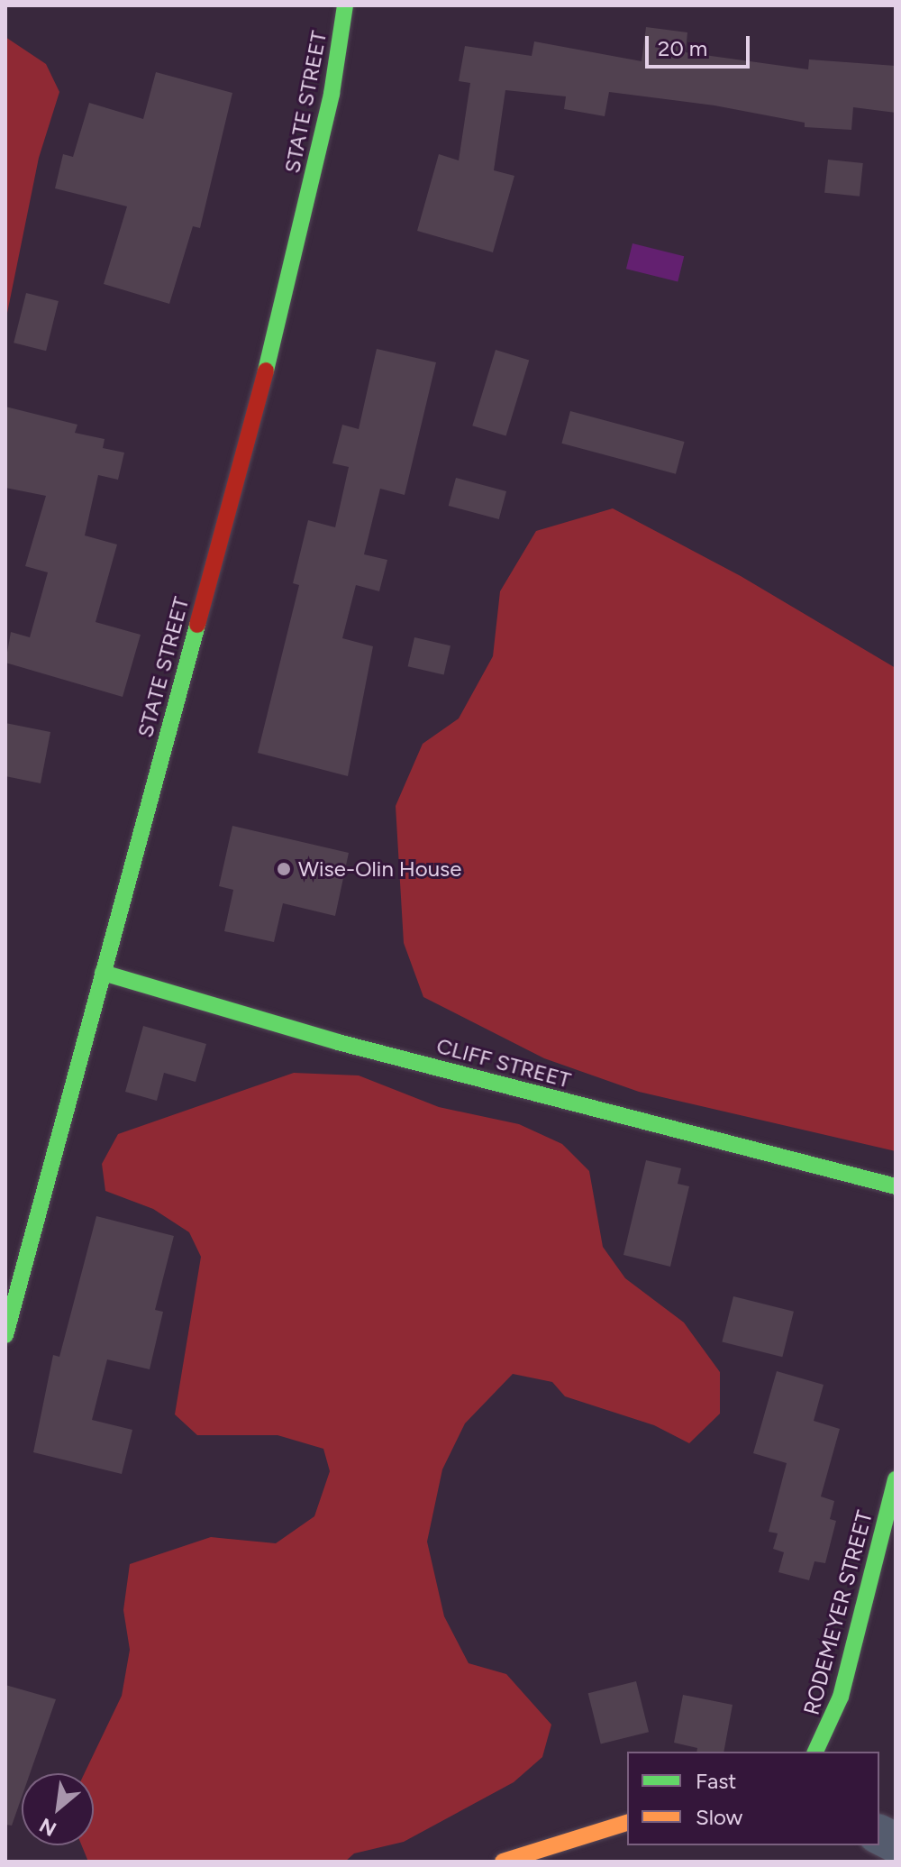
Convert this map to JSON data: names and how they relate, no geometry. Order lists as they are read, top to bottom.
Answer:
{
  "streets": {
    "street": ["STATE STREET", "CLIFF STREET", "RODEMEYER STREET"]
  },
  "crossings": [
    ["STATE STREET", "CLIFF STREET"]
  ],
  "places": ["Wise-Olin House"],
  "legend": ["Fast", "Slow"],
  "scale_bar": "20 m",
  "north": "bottom left"
}
